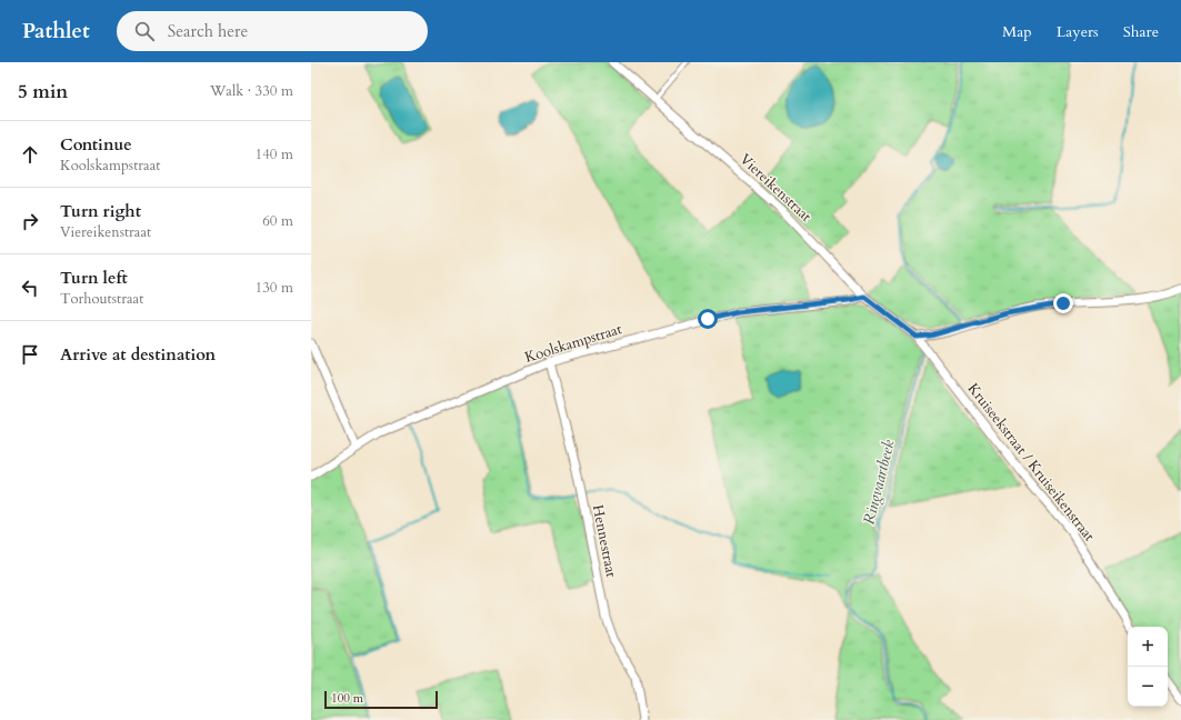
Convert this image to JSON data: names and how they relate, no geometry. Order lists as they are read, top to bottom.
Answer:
{
  "streets": {
    "street": [
      "Viereikenstraat",
      "Koolskampstraat",
      "Kruiseekstraat / Kruiseikenstraat",
      "Hennestraat"
    ]
  },
  "crossings": [
    ["Viereikenstraat", "Koolskampstraat"],
    ["Viereikenstraat", "Kruiseekstraat / Kruiseikenstraat"],
    ["Koolskampstraat", "Hennestraat"]
  ],
  "water": ["Ringvaartbeek"],
  "scale_bar": "100 m",
  "page": {
    "header": "Pathlet",
    "search": "Search here",
    "nav": ["Map", "Layers", "Share"],
    "heading": ["5 min", "Walk · 330 m"],
    "list": [
      ["Continue", "Koolskampstraat", "140 m"],
      ["Turn right", "Viereikenstraat", "60 m"],
      ["Turn left", "Torhoutstraat", "130 m"],
      "Arrive at destination"
    ],
    "map_buttons": ["+", "−"],
    "scale": "100 m"
  }
}
